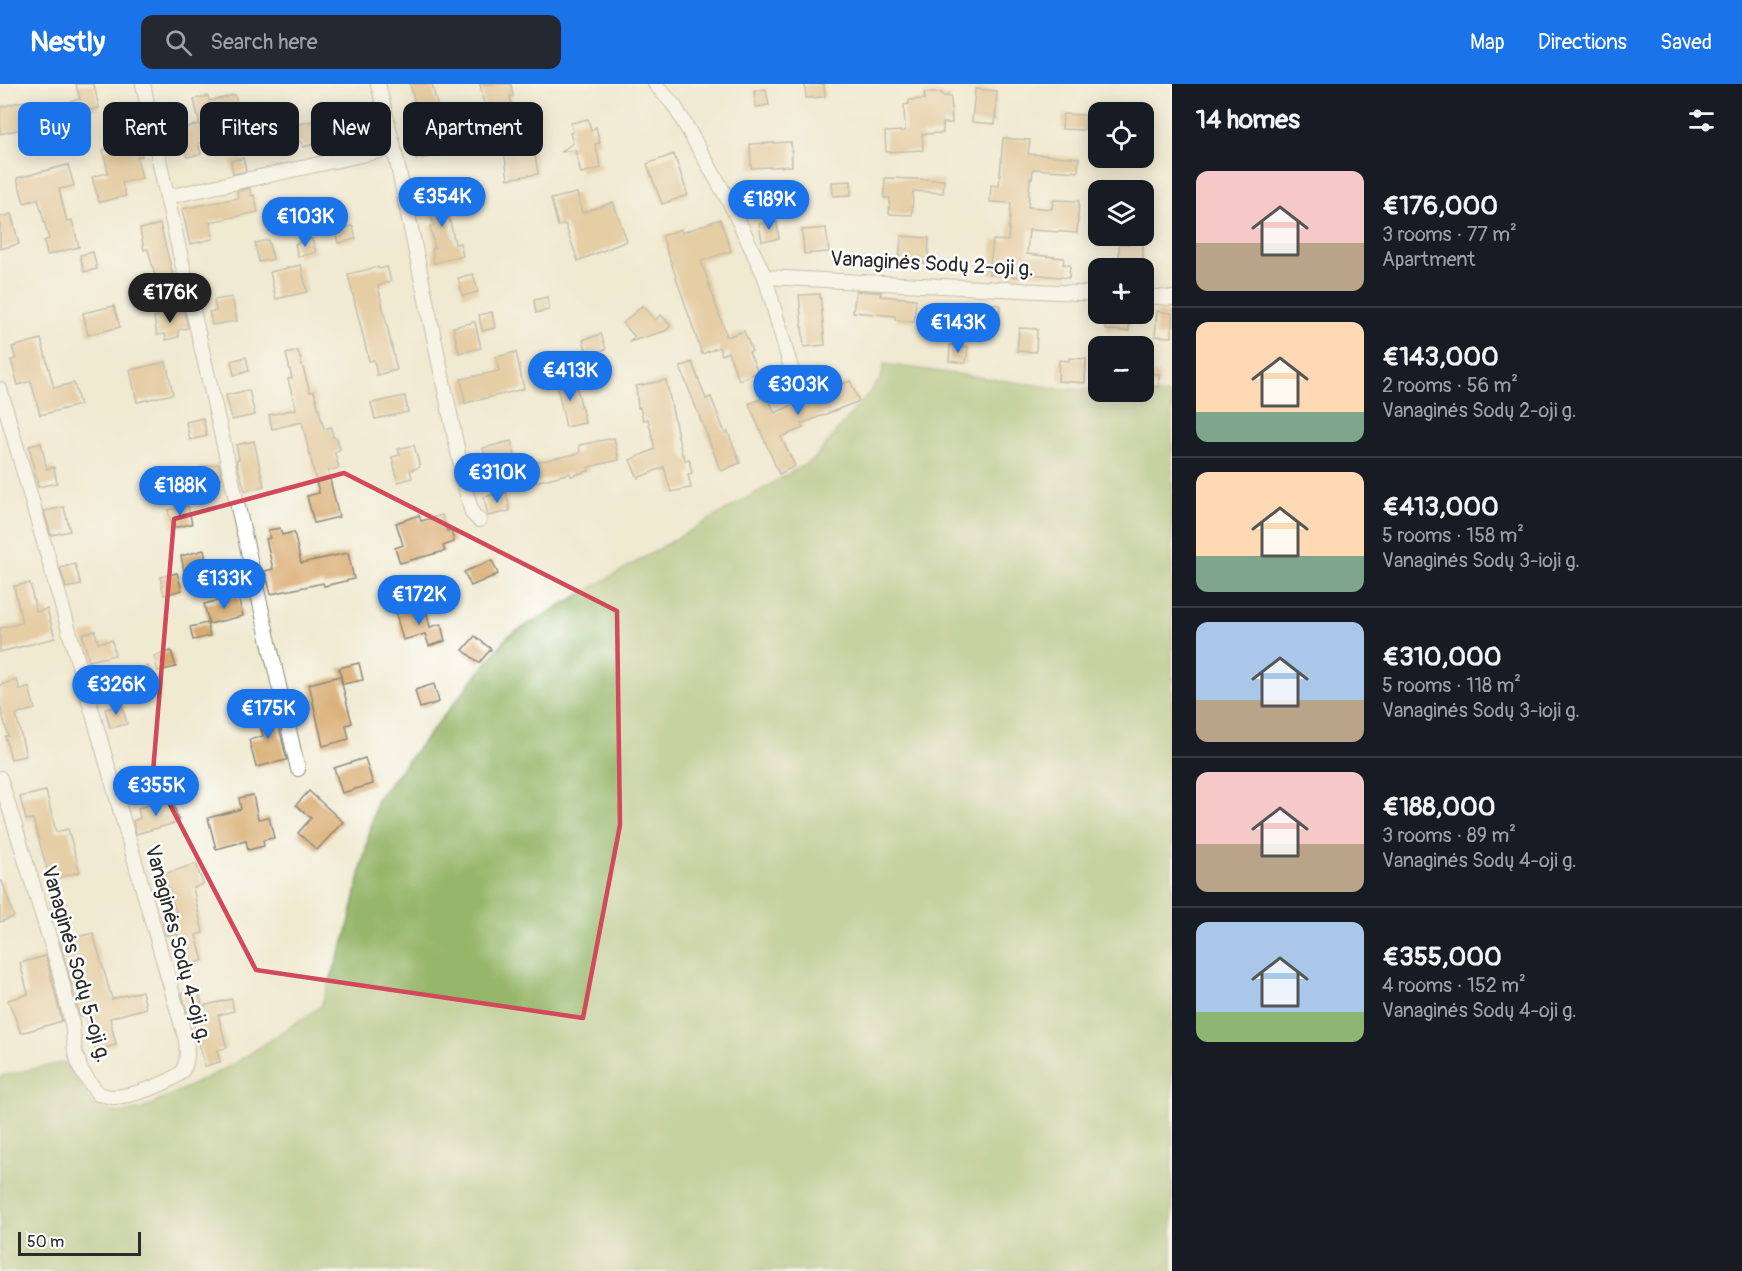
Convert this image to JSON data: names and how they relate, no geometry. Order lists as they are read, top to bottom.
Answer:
{
  "streets": {
    "street": ["Vanaginės Sodų 2-oji g.", "Vanaginės Sodų 4-oji g.", "Vanaginės Sodų 5-oji g."]
  },
  "crossings": [
    ["Vanaginės Sodų 4-oji g.", "Vanaginės Sodų 5-oji g."]
  ],
  "scale_bar": "50 m",
  "page": {
    "header": "Nestly",
    "search": "Search here",
    "nav": ["Map", "Directions", "Saved"],
    "heading": "14 homes",
    "map_buttons": ["+", "−"],
    "chip": [
      "Buy",
      "Rent",
      "Filters",
      "New",
      "Apartment"
    ],
    "list": [
      {
        "name": "€176,000",
        "note": "3 rooms · 77 m² · Apartment"
      },
      {
        "name": "€143,000",
        "note": "2 rooms · 56 m² · Vanaginės Sodų 2-oji g."
      },
      {
        "name": "€413,000",
        "note": "5 rooms · 158 m² · Vanaginės Sodų 3-ioji g."
      },
      {
        "name": "€310,000",
        "note": "5 rooms · 118 m² · Vanaginės Sodų 3-ioji g."
      },
      {
        "name": "€188,000",
        "note": "3 rooms · 89 m² · Vanaginės Sodų 4-oji g."
      },
      {
        "name": "€355,000",
        "note": "4 rooms · 152 m² · Vanaginės Sodų 4-oji g."
      }
    ],
    "price": [
      "€354K",
      "€189K",
      "€103K",
      "€176K",
      "€143K",
      "€413K",
      "€303K",
      "€310K",
      "€188K",
      "€133K",
      "€172K",
      "€326K",
      "€175K",
      "€355K"
    ],
    "scale": "50 m"
  }
}
